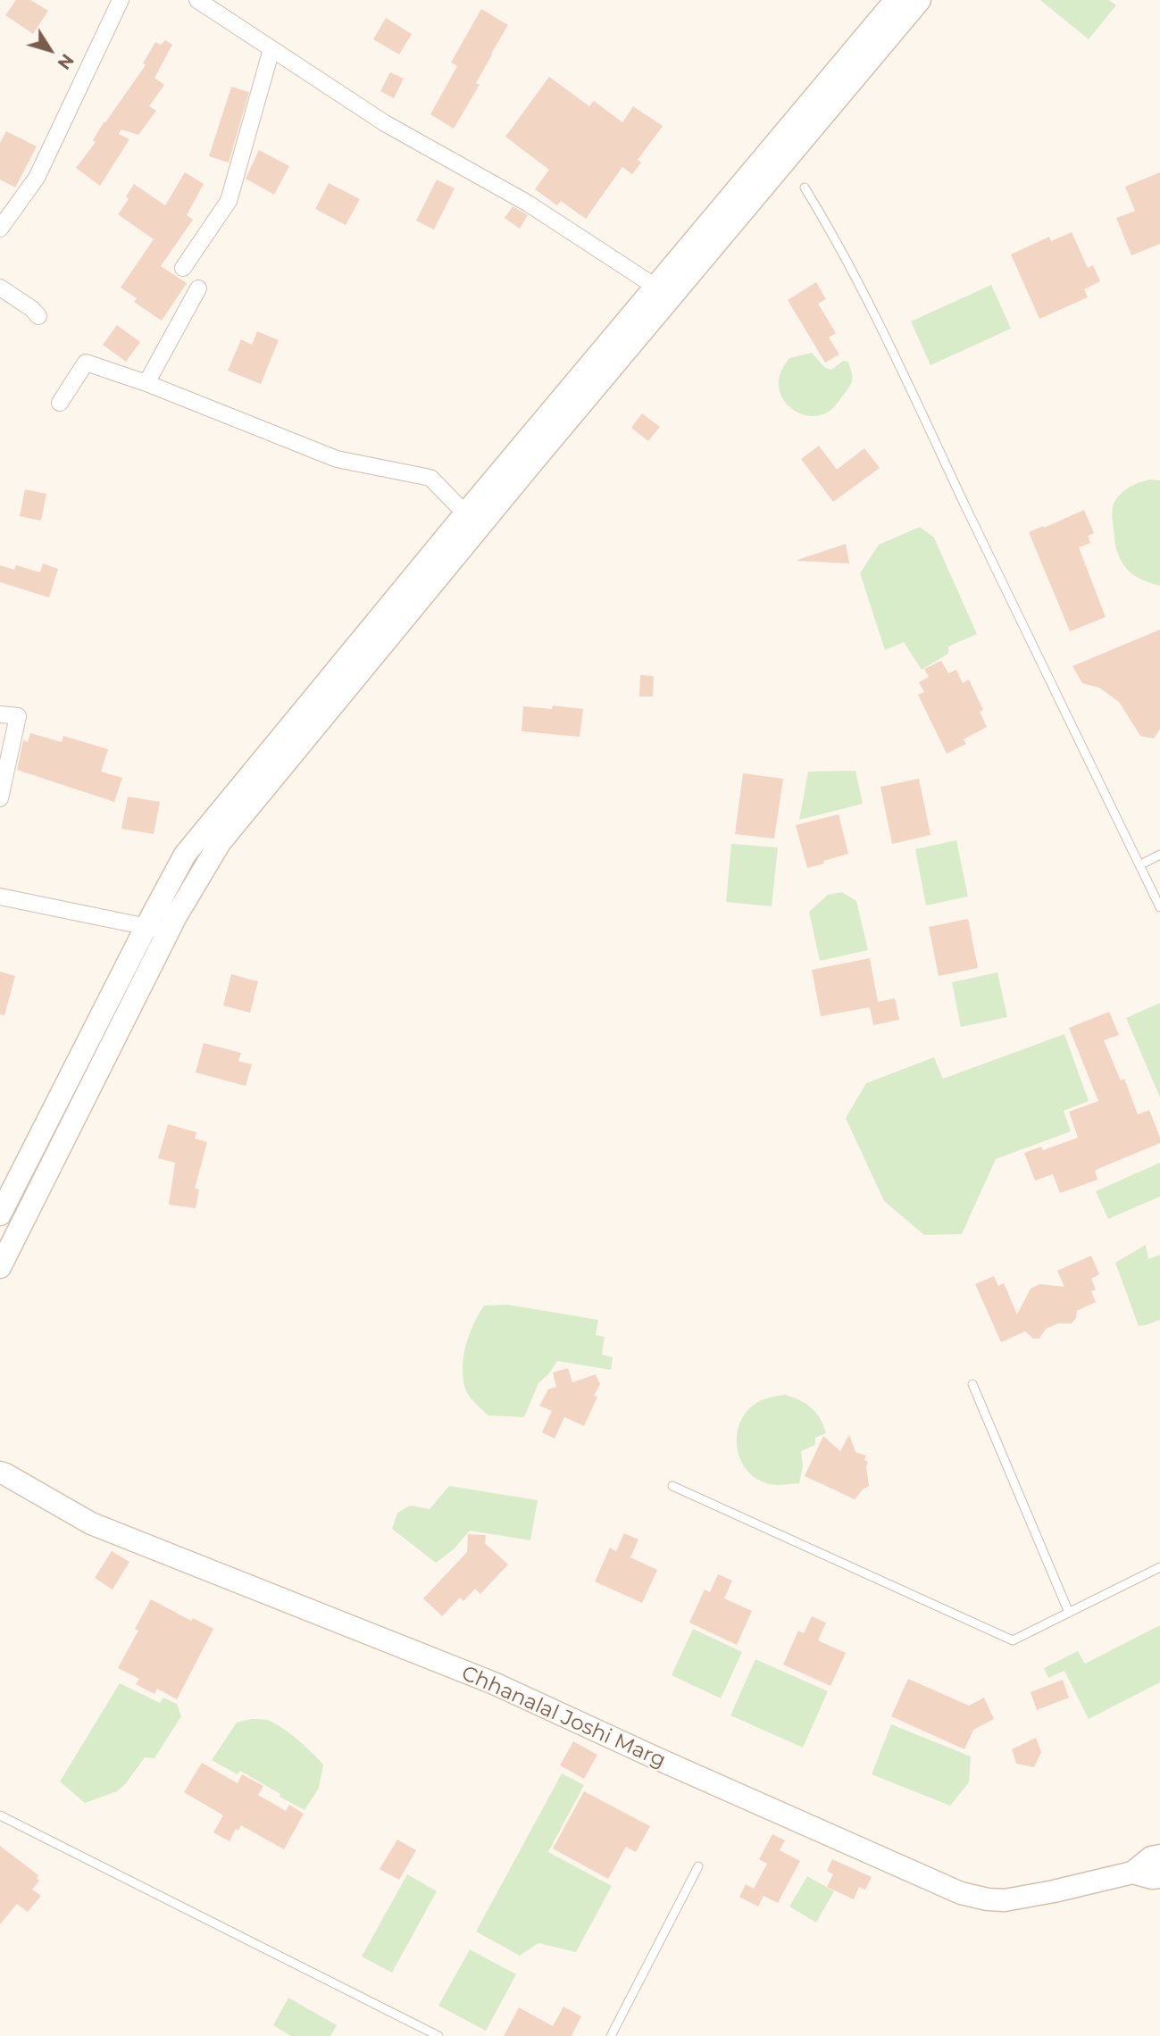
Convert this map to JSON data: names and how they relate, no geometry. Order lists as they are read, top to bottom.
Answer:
{
  "streets": {
    "street": ["Chhanalal Joshi Marg"]
  },
  "north": "bottom right"
}
